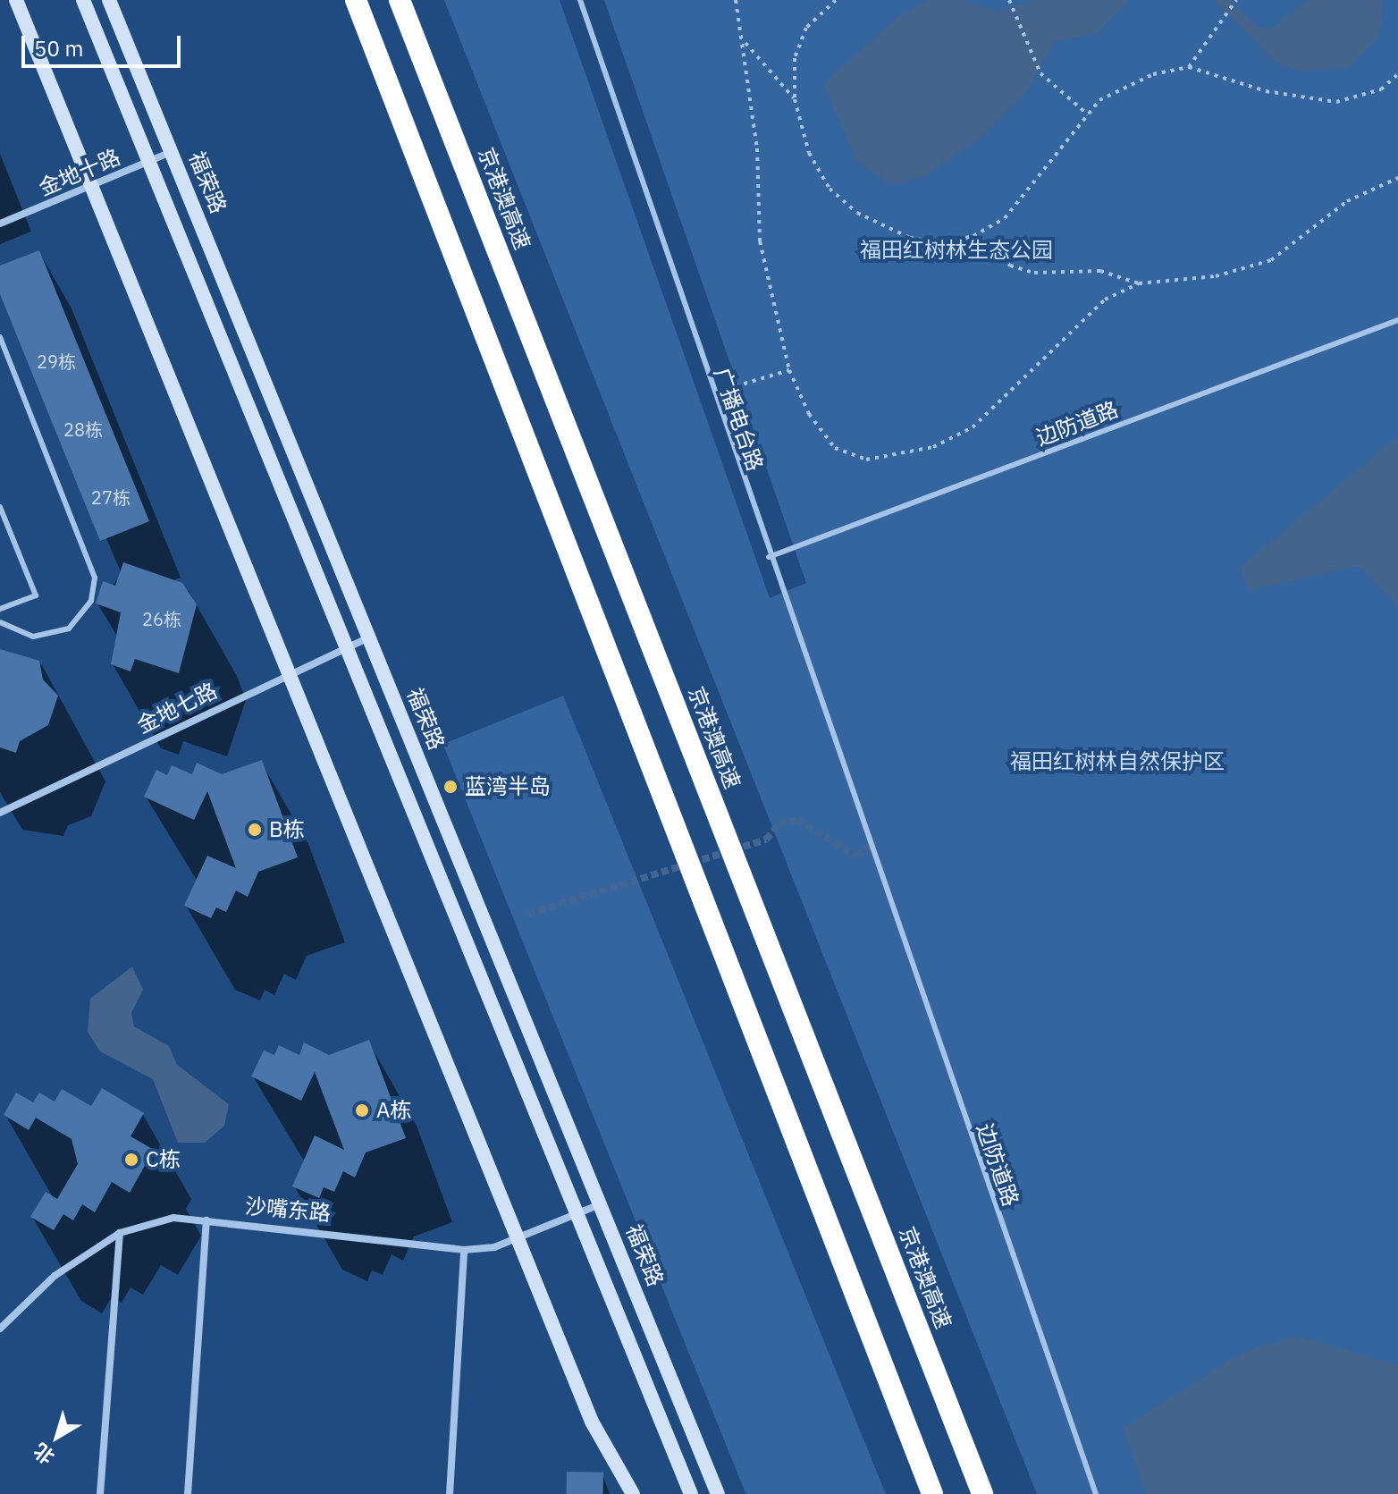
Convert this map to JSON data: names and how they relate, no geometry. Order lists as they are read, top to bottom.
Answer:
{
  "streets": {
    "highway": ["京港澳高速"],
    "main road": ["福荣路"],
    "street": ["金地十路", "金地七路", "沙嘴东路"],
    "lane": ["广播电台路", "边防道路"]
  },
  "crossings": [
    ["金地十路", "福荣路"],
    ["福荣路", "金地七路"],
    ["福荣路", "沙嘴东路"],
    ["广播电台路", "边防道路"]
  ],
  "parks": ["福田红树林生态公园", "福田红树林自然保护区"],
  "places": [
    "蓝湾半岛",
    "B栋",
    "A栋",
    "C栋"
  ],
  "house_numbers": [
    "29栋",
    "28栋",
    "27栋",
    "26栋"
  ],
  "scale_bar": "50 m",
  "north": "bottom left"
}
